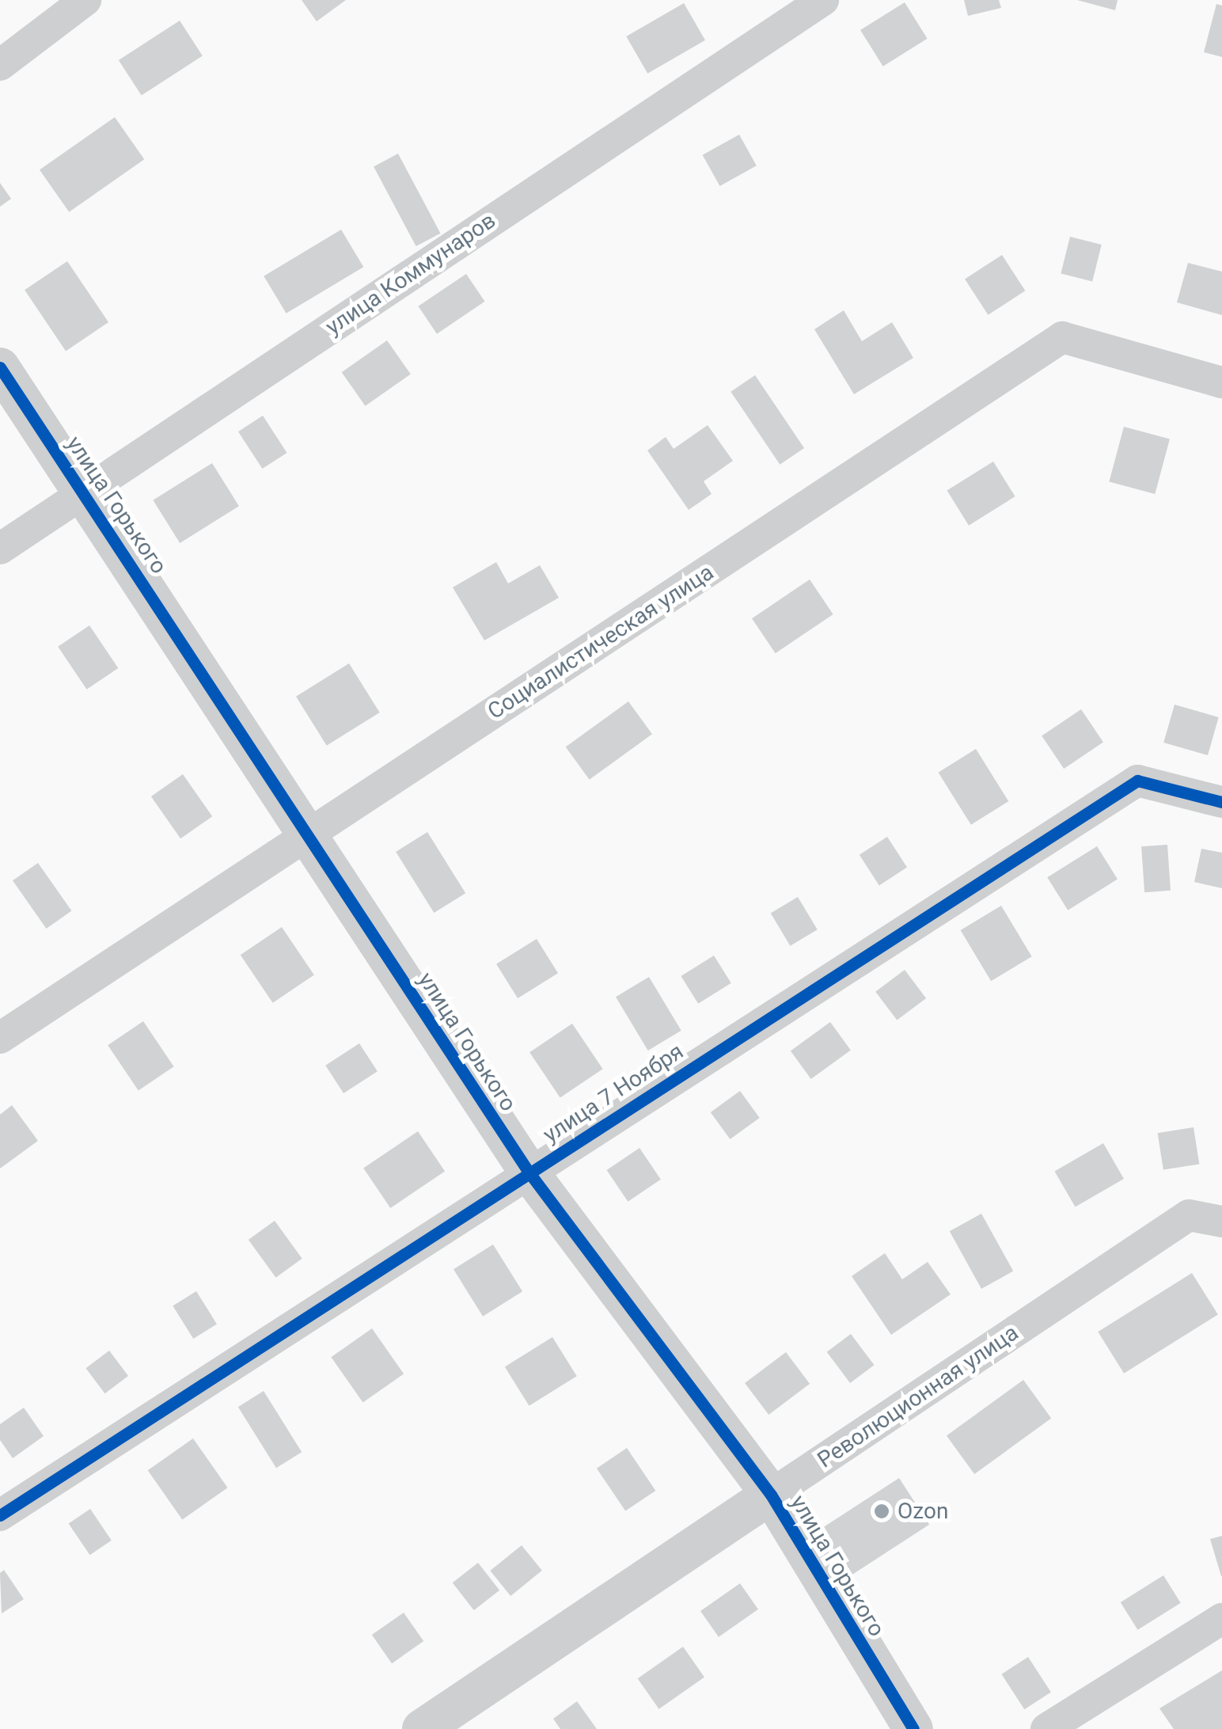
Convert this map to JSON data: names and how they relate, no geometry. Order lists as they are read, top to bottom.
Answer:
{
  "streets": {
    "street": [
      "улица Коммунаров",
      "улица Горького",
      "Социалистическая улица",
      "улица 7 Ноября",
      "Революционная улица"
    ]
  },
  "crossings": [
    ["улица Коммунаров", "улица Горького"],
    ["улица Горького", "Социалистическая улица"],
    ["улица Горького", "улица 7 Ноября"],
    ["улица Горького", "Революционная улица"]
  ],
  "places": ["Ozon"]
}
